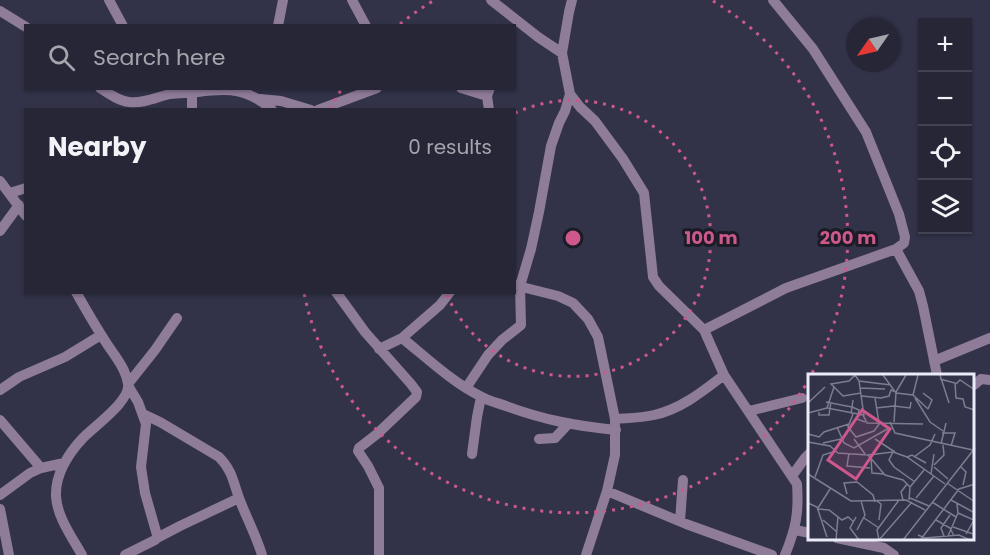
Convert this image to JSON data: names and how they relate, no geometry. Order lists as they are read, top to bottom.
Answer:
{
  "north": "bottom left",
  "page": {
    "map_buttons": ["+", "−"],
    "search": "Search here",
    "heading": ["Nearby", "0 results"]
  },
  "rings": ["100 m", "200 m"]
}
